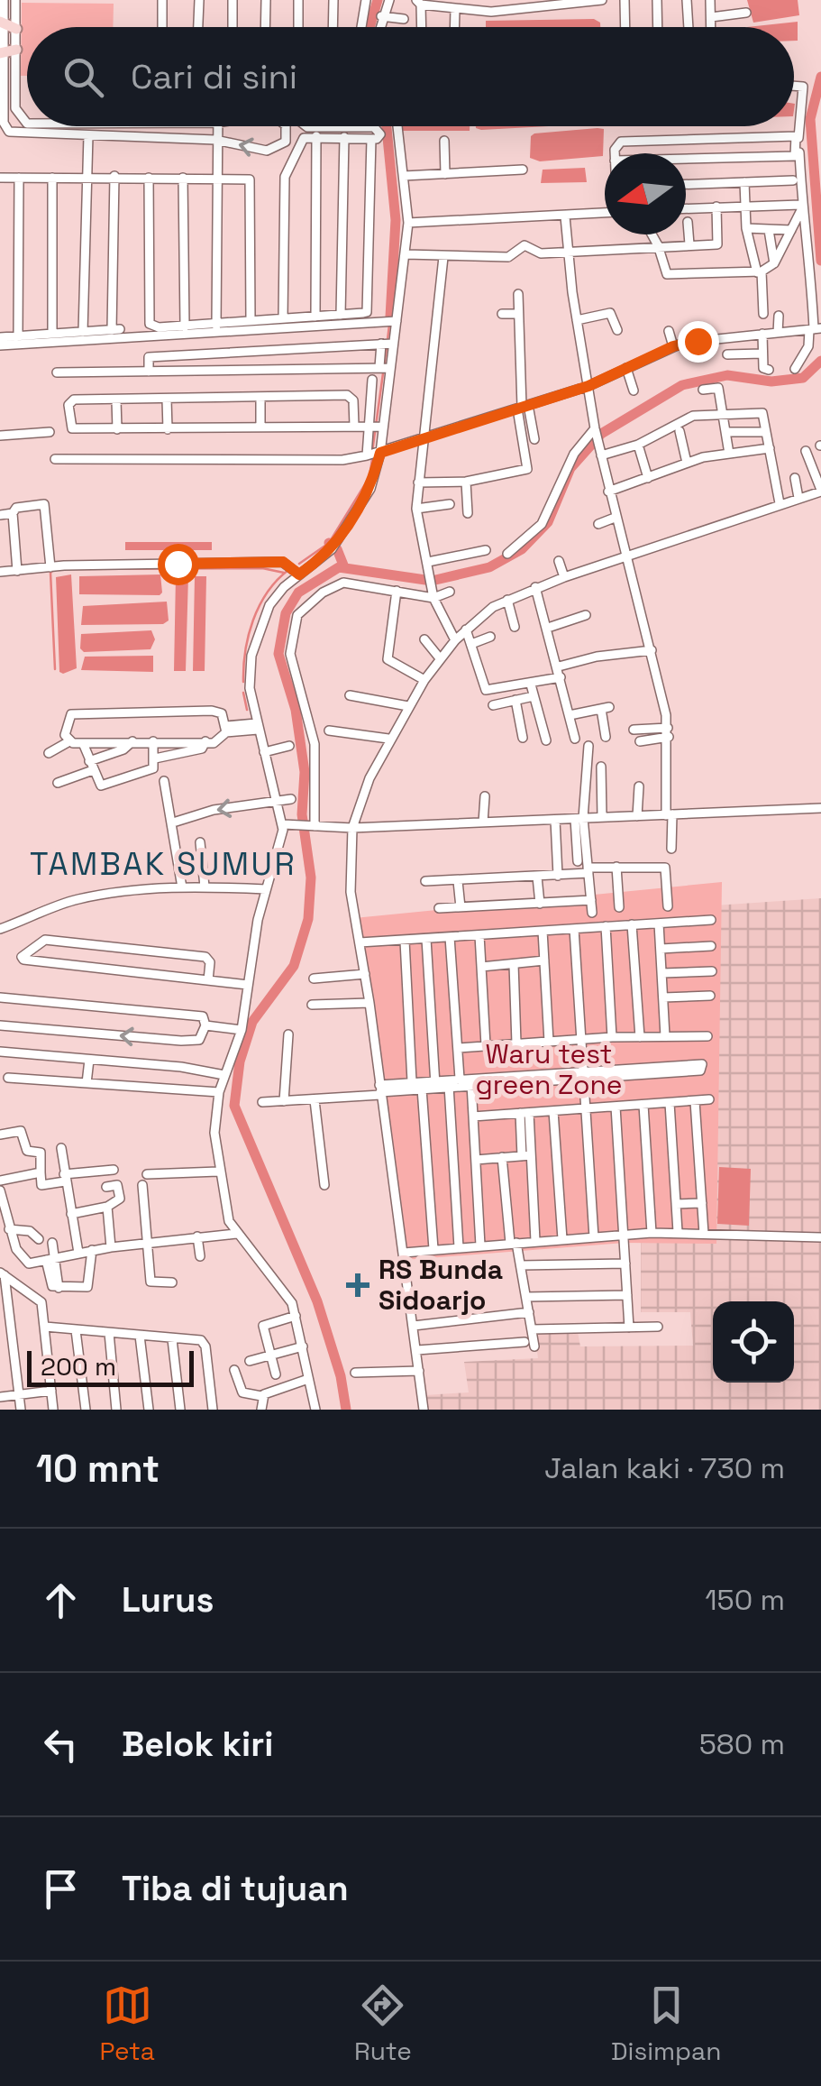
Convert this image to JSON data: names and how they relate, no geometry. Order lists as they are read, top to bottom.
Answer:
{
  "districts": ["TAMBAK SUMUR"],
  "parks": ["Waru test green Zone"],
  "places": {
    "health": ["RS Bunda Sidoarjo"]
  },
  "scale_bar": "200 m",
  "north": "left",
  "page": {
    "search": "Cari di sini",
    "scale": "200 m",
    "heading": ["10 mnt", "Jalan kaki · 730 m"],
    "list": [
      ["Lurus", "150 m"],
      ["Belok kiri", "580 m"],
      "Tiba di tujuan"
    ],
    "nav": ["Peta", "Rute", "Disimpan"]
  }
}
